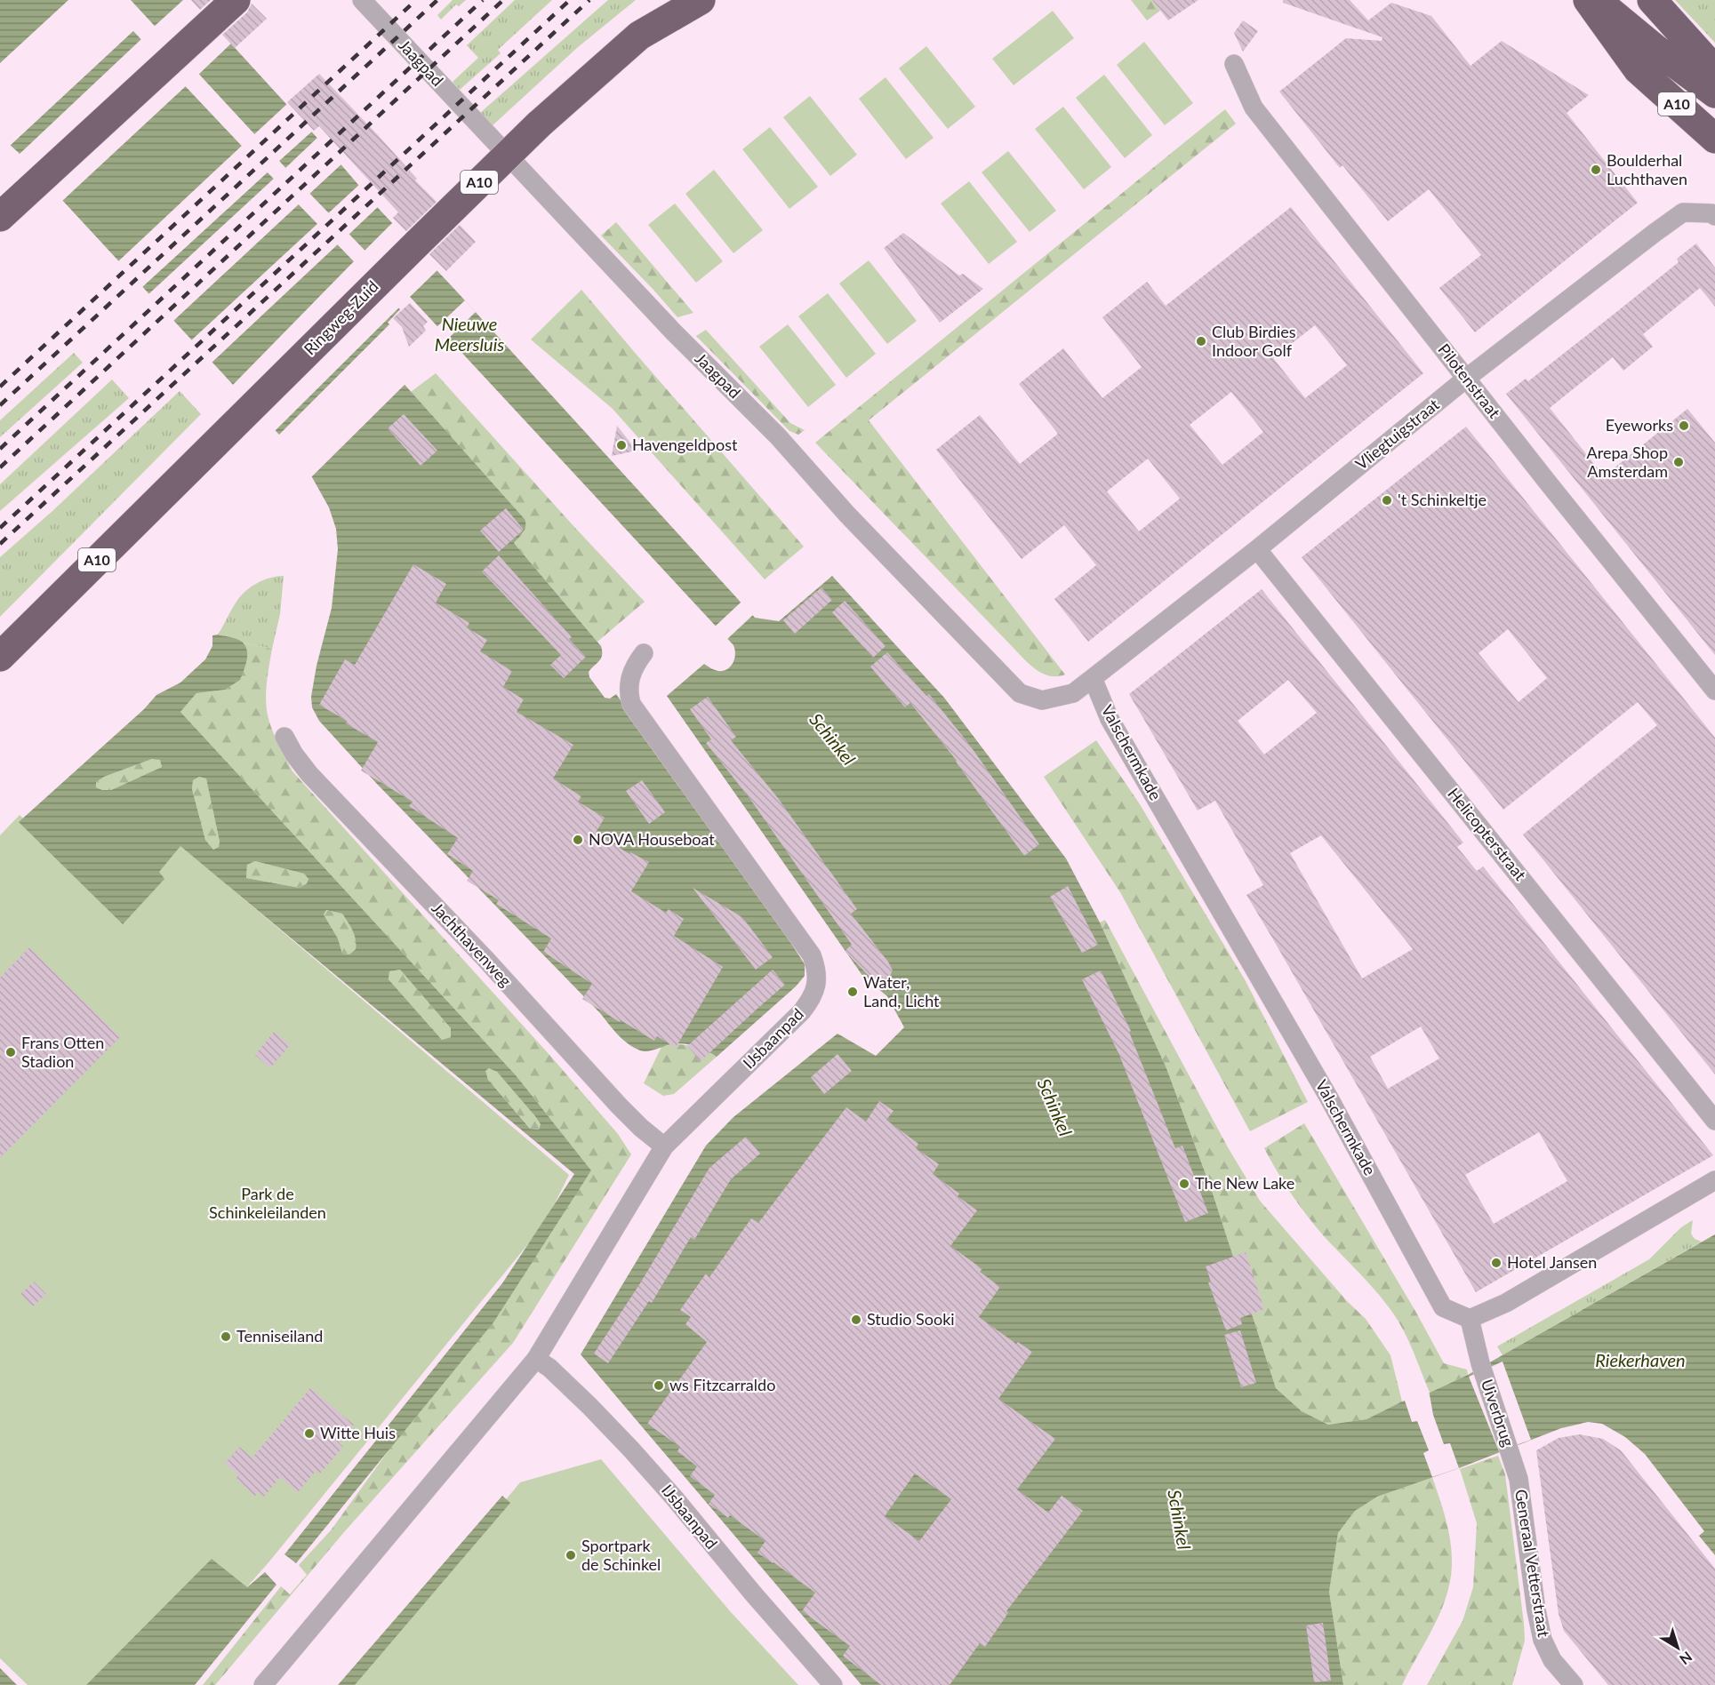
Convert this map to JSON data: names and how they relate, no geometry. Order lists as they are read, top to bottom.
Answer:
{
  "streets": {
    "highway": ["A10", "Ringweg-Zuid"],
    "street": [
      "Jaagpad",
      "Pilotenstraat",
      "Vliegtuigstraat",
      "Valschermkade",
      "Helicopterstraat",
      "Jachthavenweg",
      "IJsbaanpad",
      "Uiverbrug",
      "Generaal Vetterstraat"
    ]
  },
  "crossings": [
    ["Jaagpad", "Vliegtuigstraat"],
    ["Jaagpad", "Valschermkade"],
    ["Pilotenstraat", "Vliegtuigstraat"],
    ["Vliegtuigstraat", "Valschermkade"],
    ["Vliegtuigstraat", "Helicopterstraat"],
    ["Valschermkade", "Uiverbrug"],
    ["Jachthavenweg", "IJsbaanpad"],
    ["Uiverbrug", "Generaal Vetterstraat"]
  ],
  "water": ["Nieuwe Meersluis", "Schinkel", "Riekerhaven"],
  "parks": ["Park de Schinkeleilanden"],
  "places": [
    "Boulderhal Luchthaven",
    "Club Birdies Indoor Golf",
    "Eyeworks",
    "Havengeldpost",
    "Arepa Shop Amsterdam",
    "'t Schinkeltje",
    "NOVA Houseboat",
    "Water, Land, Licht",
    "Frans Otten Stadion",
    "The New Lake",
    "Hotel Jansen",
    "Studio Sooki",
    "Tenniseiland",
    "ws Fitzcarraldo",
    "Witte Huis",
    "Sportpark de Schinkel"
  ],
  "north": "bottom right"
}
